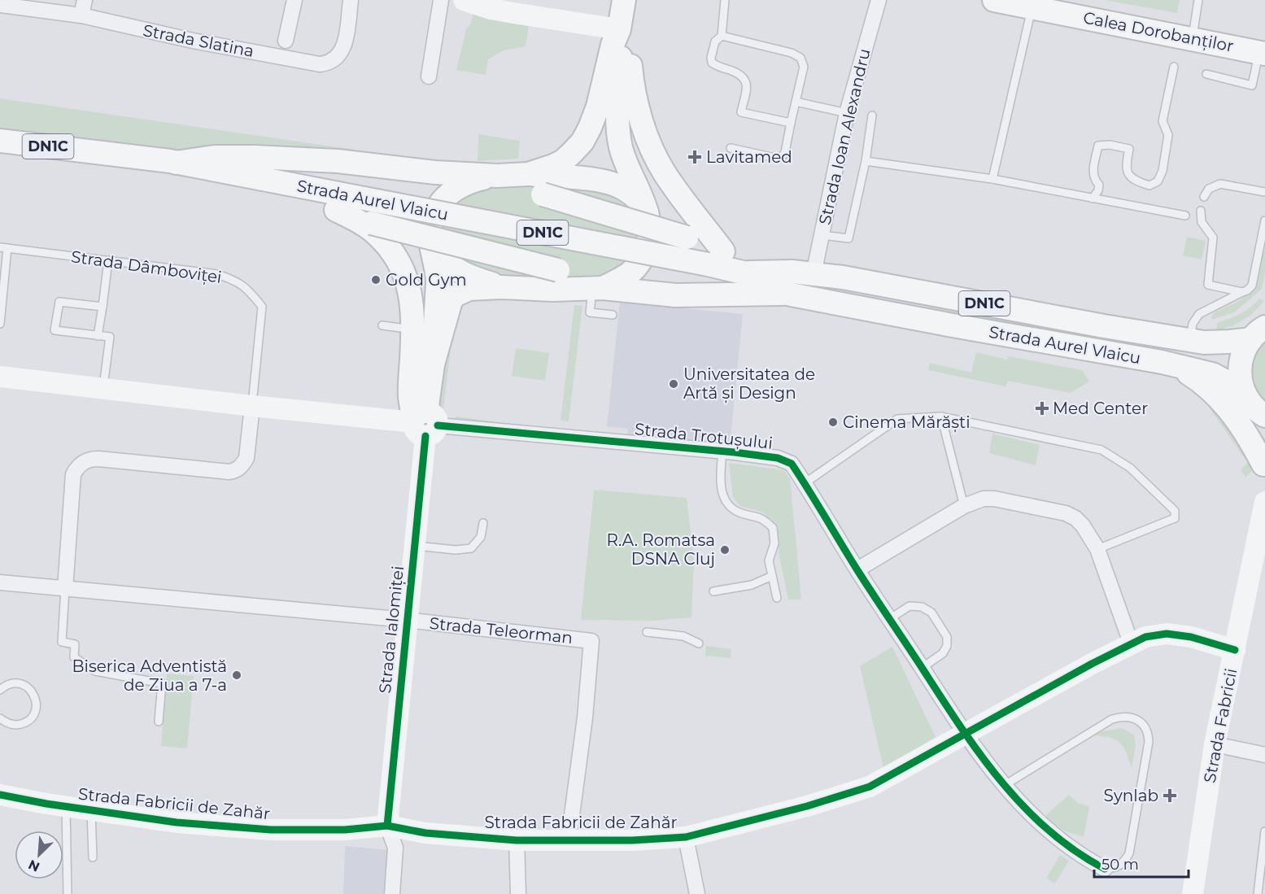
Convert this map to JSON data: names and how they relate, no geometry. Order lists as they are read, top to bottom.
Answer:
{
  "streets": {
    "main road": ["Calea Dorobanților", "DN1C", "Strada Aurel Vlaicu"],
    "street": [
      "Strada Slatina",
      "Strada Ioan Alexandru",
      "Strada Trotușului",
      "Strada Ialomiței",
      "Strada Teleorman",
      "Strada Fabricii",
      "Strada Fabricii de Zahăr"
    ],
    "lane": ["Strada Dâmboviței"]
  },
  "crossings": [
    ["Strada Ioan Alexandru", "Strada Aurel Vlaicu"],
    ["DN1C", "Strada Aurel Vlaicu"],
    ["Strada Trotușului", "Strada Ialomiței"],
    ["Strada Trotușului", "Strada Fabricii de Zahăr"],
    ["Strada Ialomiței", "Strada Teleorman"],
    ["Strada Ialomiței", "Strada Fabricii de Zahăr"],
    ["Strada Teleorman", "Strada Fabricii de Zahăr"],
    ["Strada Fabricii", "Strada Fabricii de Zahăr"]
  ],
  "places": {
    "health": ["Lavitamed", "Med Center", "Synlab"],
    "other": [
      "Gold Gym",
      "Universitatea de Artă și Design",
      "Cinema Mărăști",
      "R.A. Romatsa DSNA Cluj",
      "Biserica Adventistă de Ziua a 7-a"
    ]
  },
  "scale_bar": "50 m",
  "north": "bottom left"
}
